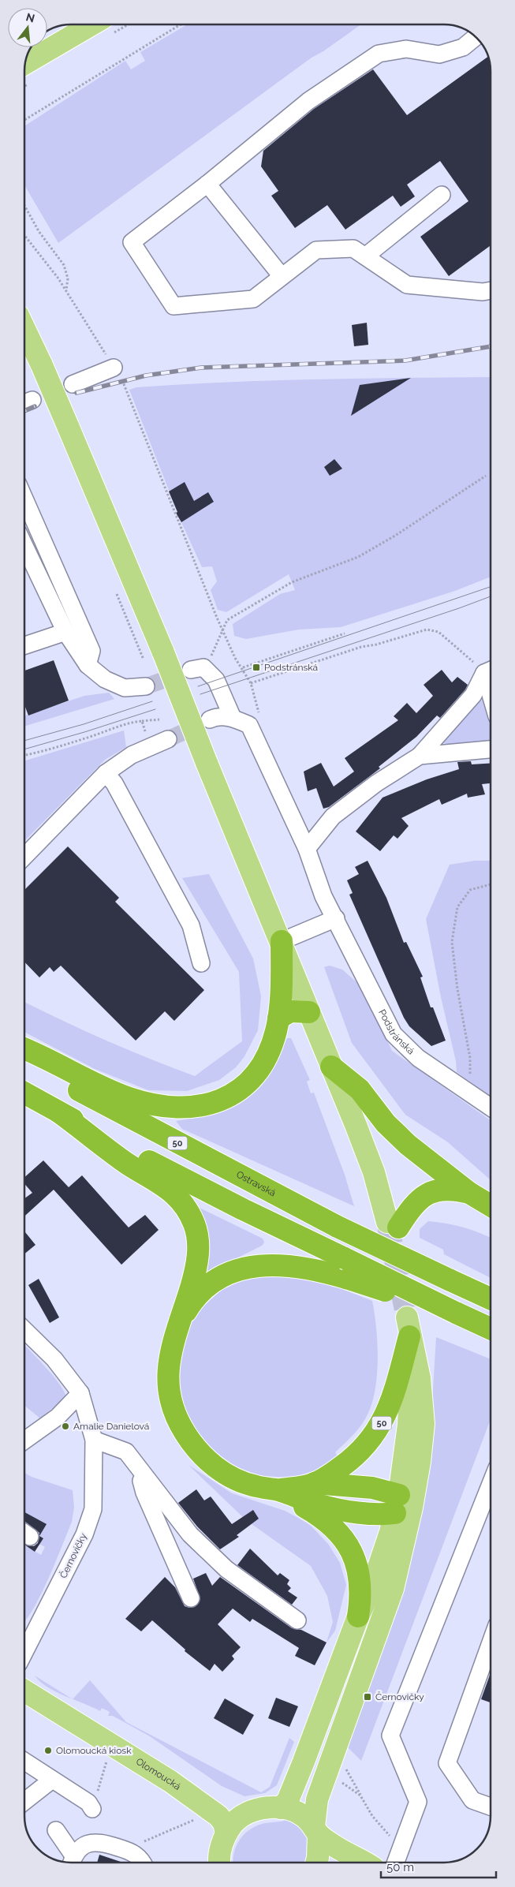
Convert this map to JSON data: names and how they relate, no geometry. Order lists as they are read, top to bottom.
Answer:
{
  "streets": {
    "highway": ["50", "Ostravská"],
    "main road": ["Olomoucká"],
    "street": ["Podstránská", "Černovičky"]
  },
  "places": {
    "transit": ["Podstránská", "Černovičky"],
    "other": ["Amalie Danielová", "Olomoucká kiosk"]
  },
  "scale_bar": "50 m",
  "north": "top"
}
